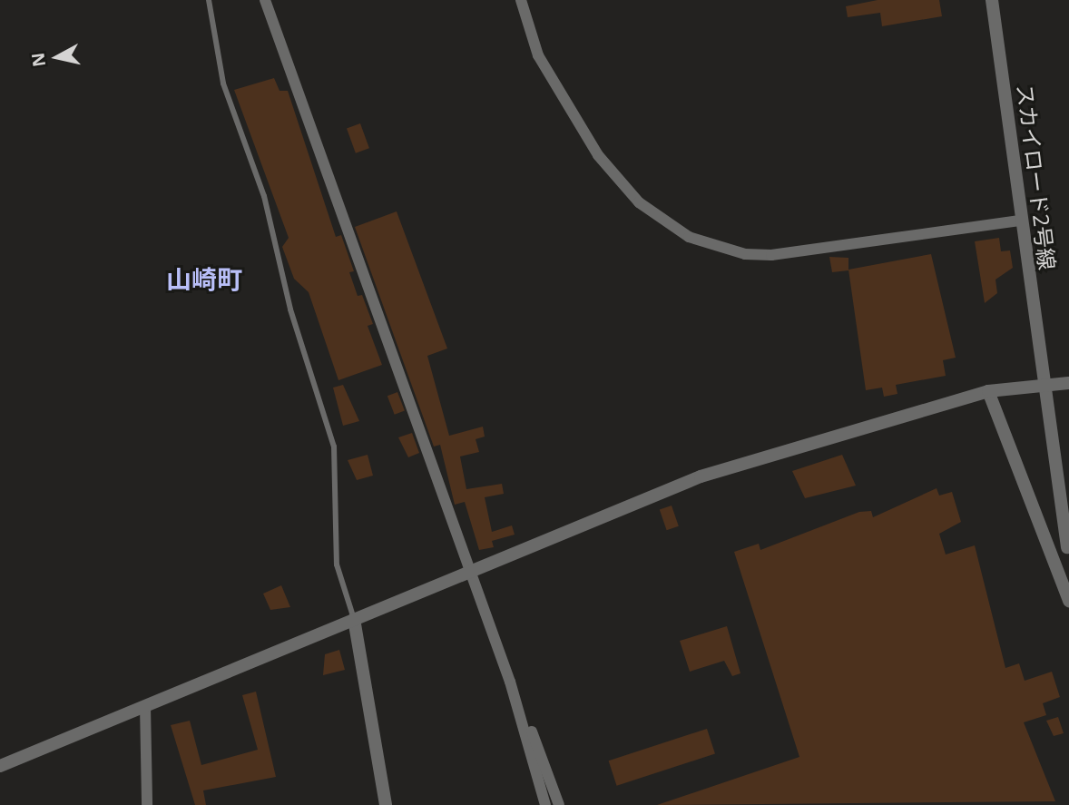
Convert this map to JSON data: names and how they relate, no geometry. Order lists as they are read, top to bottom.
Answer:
{
  "streets": {
    "street": ["スカイロード2号線"]
  },
  "districts": ["山崎町"],
  "north": "left"
}
